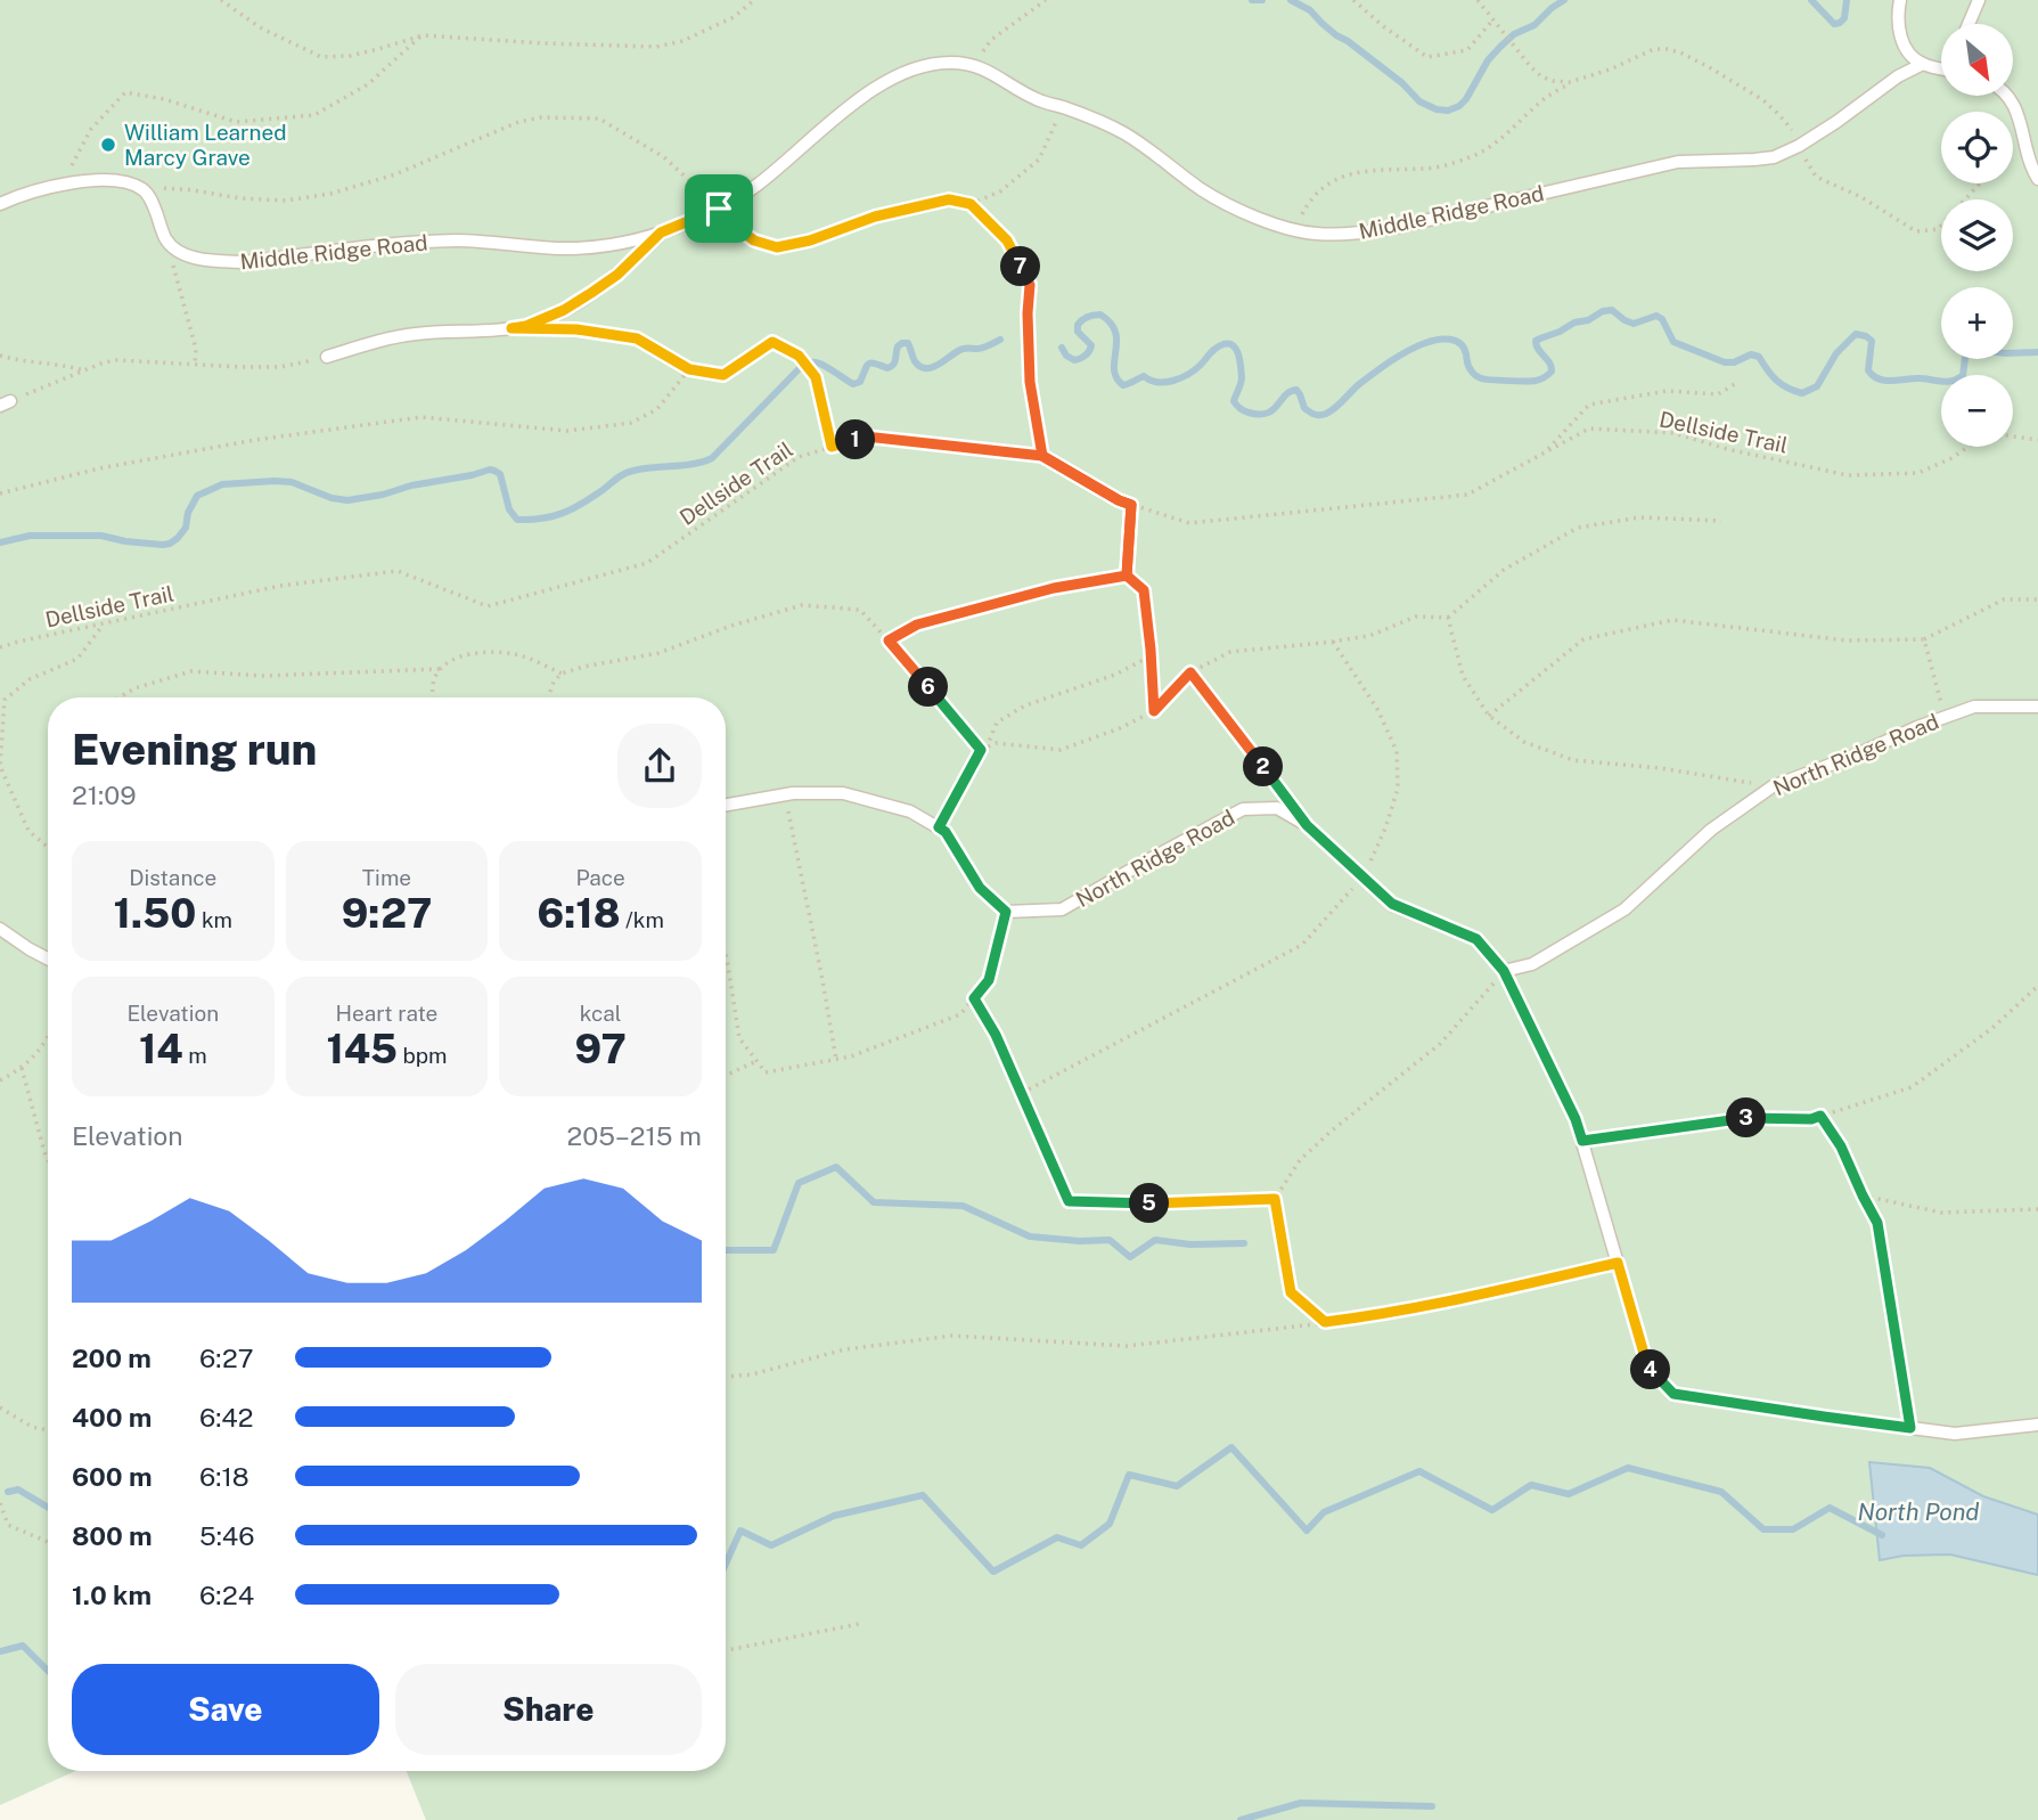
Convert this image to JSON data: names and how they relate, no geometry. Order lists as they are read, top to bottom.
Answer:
{
  "streets": {
    "lane": ["Middle Ridge Road", "North Ridge Road"],
    "path": ["Dellside Trail"]
  },
  "water": ["North Pond"],
  "places": ["William Learned Marcy Grave"],
  "north": "bottom right",
  "page": {
    "map_buttons": ["+", "−"],
    "pins": [
      "7",
      "1",
      "6",
      "2",
      "3",
      "5",
      "4"
    ],
    "heading": ["Evening run", "21:09"],
    "stats": [
      ["Distance", "1.50 km"],
      ["Time", "9:27"],
      ["Pace", "6:18 /km"],
      ["Elevation", "14 m"],
      ["Heart rate", "145 bpm"],
      ["kcal", "97"]
    ],
    "chart": ["Elevation", "205–215 m"],
    "list": [
      {
        "name": "200 m",
        "note": "6:27"
      },
      {
        "name": "400 m",
        "note": "6:42"
      },
      {
        "name": "600 m",
        "note": "6:18"
      },
      {
        "name": "800 m",
        "note": "5:46"
      },
      {
        "name": "1.0 km",
        "note": "6:24"
      }
    ],
    "buttons": ["Save", "Share"]
  }
}
